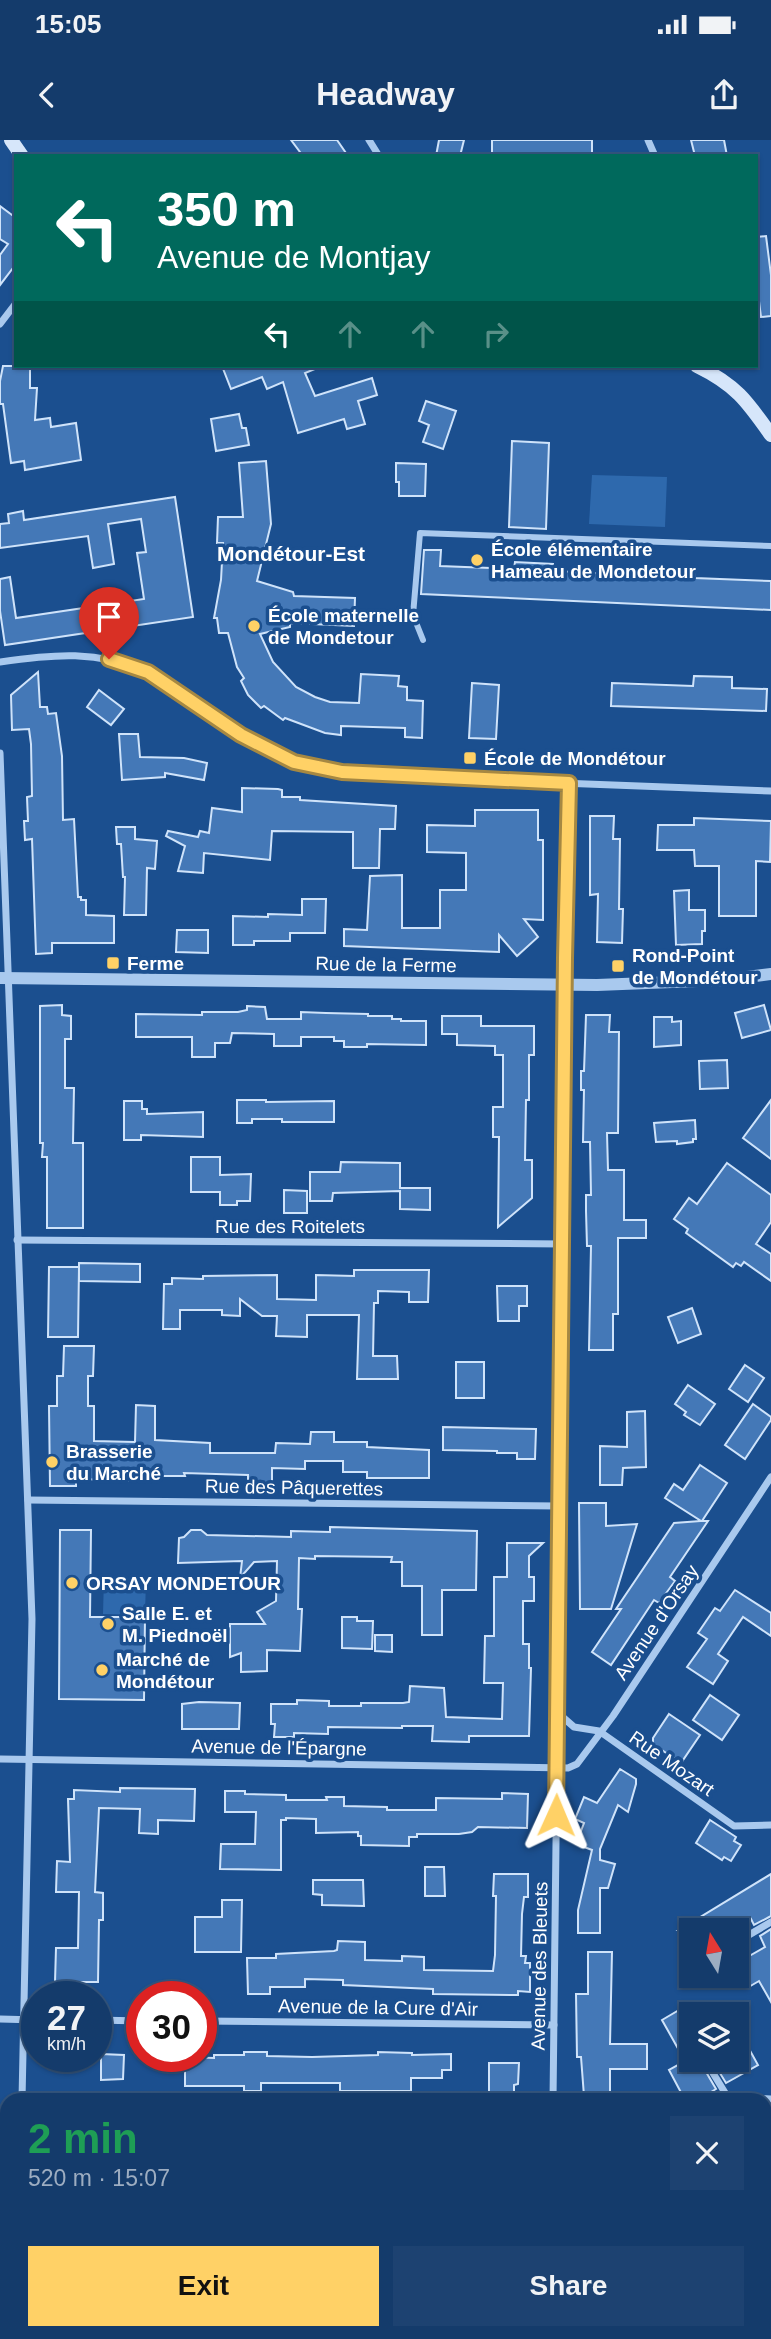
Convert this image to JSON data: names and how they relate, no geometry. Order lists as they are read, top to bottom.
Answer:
{
  "streets": {
    "street": [
      "Rue de la Ferme",
      "Rue des Roitelets",
      "Rue des Pâquerettes",
      "Avenue d'Orsay",
      "Avenue de l'Épargne",
      "Rue Mozart",
      "Avenue des Bleuets",
      "Avenue de la Cure d'Air"
    ]
  },
  "crossings": [
    ["Rue de la Ferme", "Avenue des Bleuets"],
    ["Rue des Roitelets", "Avenue des Bleuets"],
    ["Rue des Pâquerettes", "Avenue des Bleuets"],
    ["Avenue d'Orsay", "Avenue de l'Épargne"],
    ["Avenue d'Orsay", "Rue Mozart"],
    ["Avenue d'Orsay", "Avenue des Bleuets"],
    ["Avenue de l'Épargne", "Avenue des Bleuets"],
    ["Rue Mozart", "Avenue des Bleuets"],
    ["Avenue des Bleuets", "Avenue de la Cure d'Air"]
  ],
  "districts": ["Mondétour-Est"],
  "places": {
    "other": [
      "École élémentaire Hameau de Mondetour",
      "École maternelle de Mondetour",
      "Brasserie du Marché",
      "ORSAY MONDETOUR",
      "Salle E. et M. Piednoël",
      "Marché de Mondétour"
    ],
    "transit": ["École de Mondétour", "Ferme", "Rond-Point de Mondétour"]
  },
  "north": "top",
  "page": {
    "status": "15:05",
    "header": "Headway",
    "turn": ["350 m", "Avenue de Montjay"],
    "speed": "27 km/h",
    "limit": "30",
    "heading": ["2 min", "520 m · 15:07"],
    "buttons": ["Exit", "Share"]
  }
}
